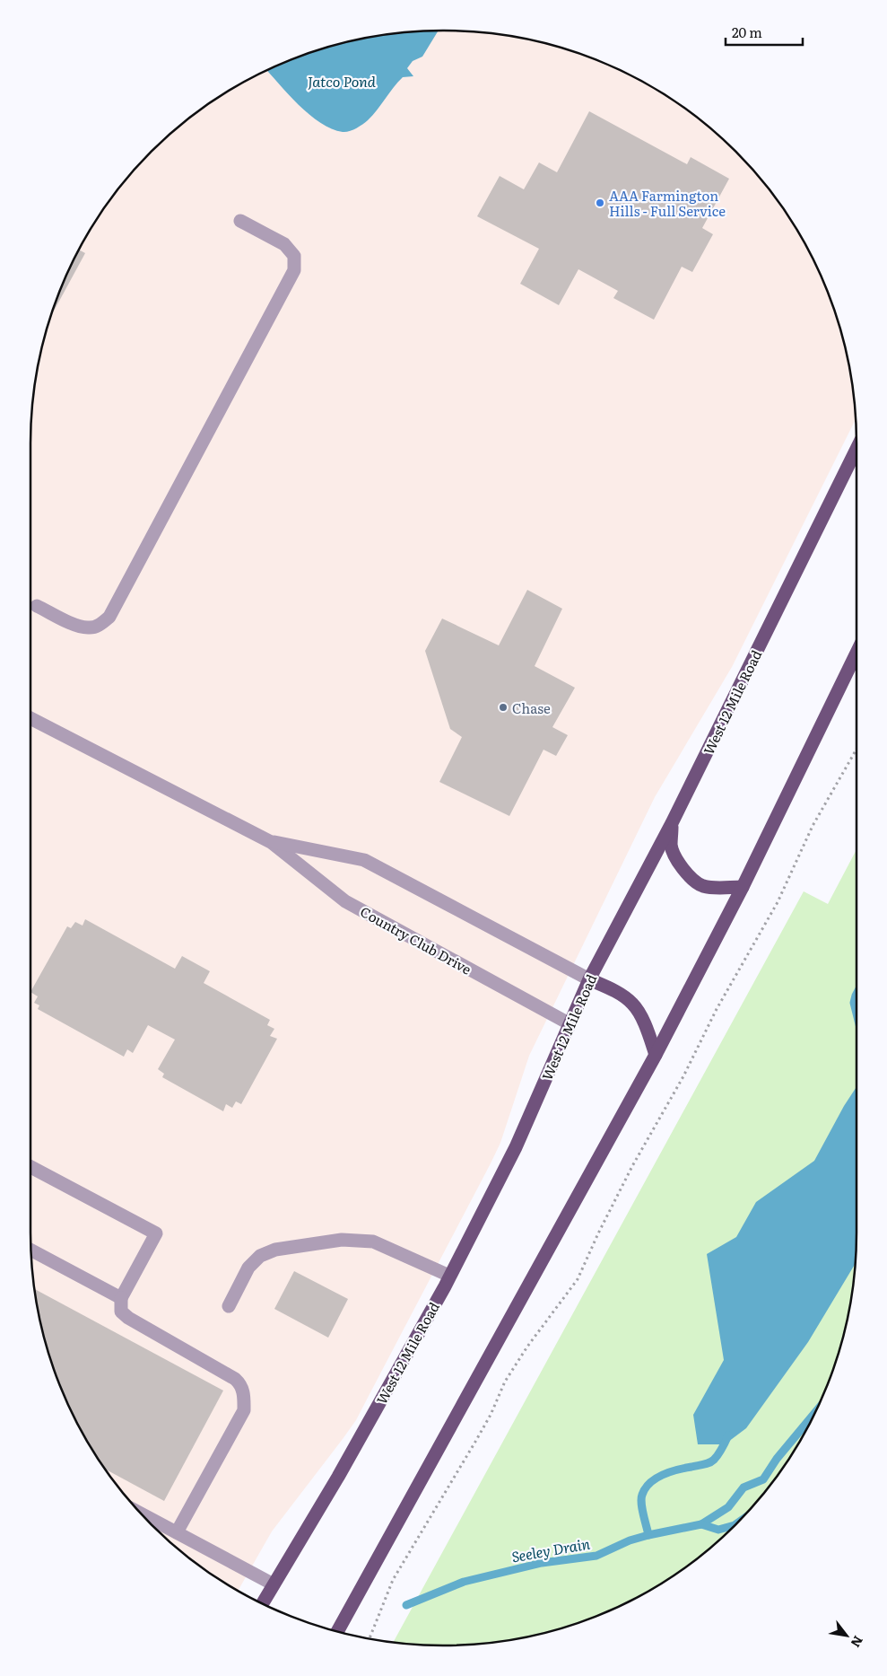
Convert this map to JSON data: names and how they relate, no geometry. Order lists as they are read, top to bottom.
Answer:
{
  "streets": {
    "main road": ["West 12 Mile Road"],
    "street": ["Country Club Drive"]
  },
  "crossings": [
    ["West 12 Mile Road", "Country Club Drive"]
  ],
  "water": ["Jatco Pond", "Seeley Drain"],
  "places": ["AAA Farmington Hills - Full Service", "Chase"],
  "scale_bar": "20 m",
  "north": "bottom right"
}
